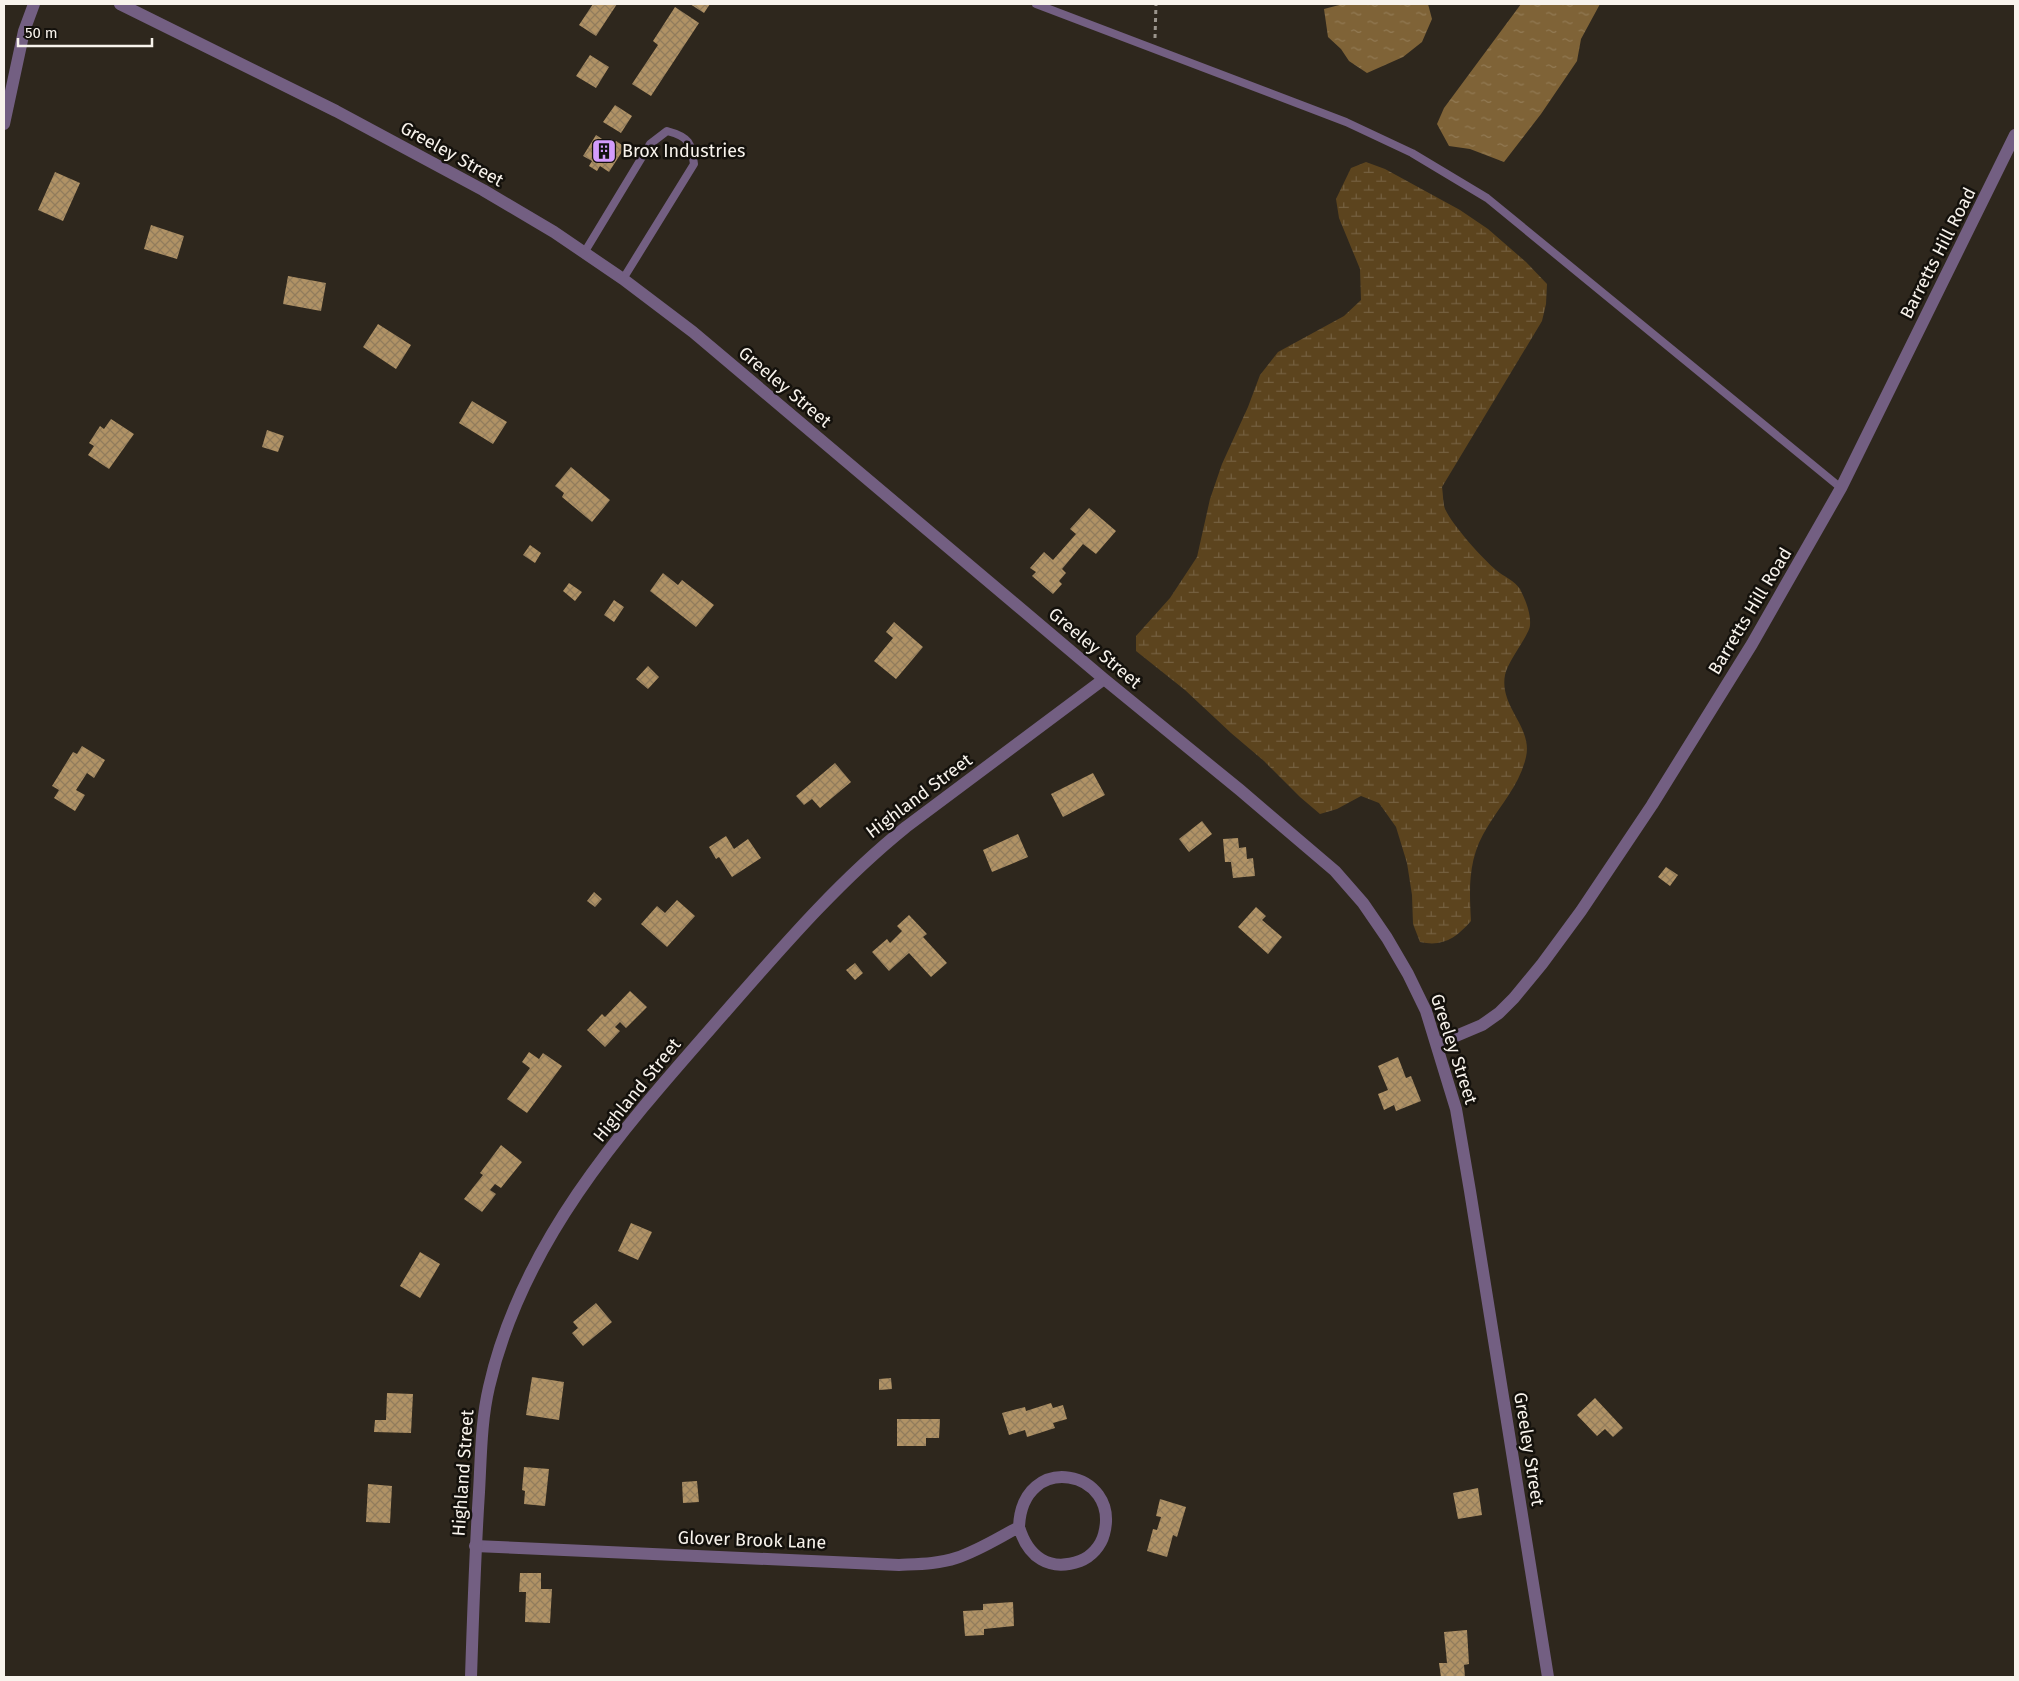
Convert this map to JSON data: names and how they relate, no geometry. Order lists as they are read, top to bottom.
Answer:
{
  "streets": {
    "street": [
      "Greeley Street",
      "Barretts Hill Road",
      "Highland Street",
      "Glover Brook Lane"
    ]
  },
  "crossings": [
    ["Greeley Street", "Barretts Hill Road"],
    ["Greeley Street", "Highland Street"],
    ["Highland Street", "Glover Brook Lane"]
  ],
  "places": {
    "building": ["Brox Industries"]
  },
  "scale_bar": "50 m"
}
